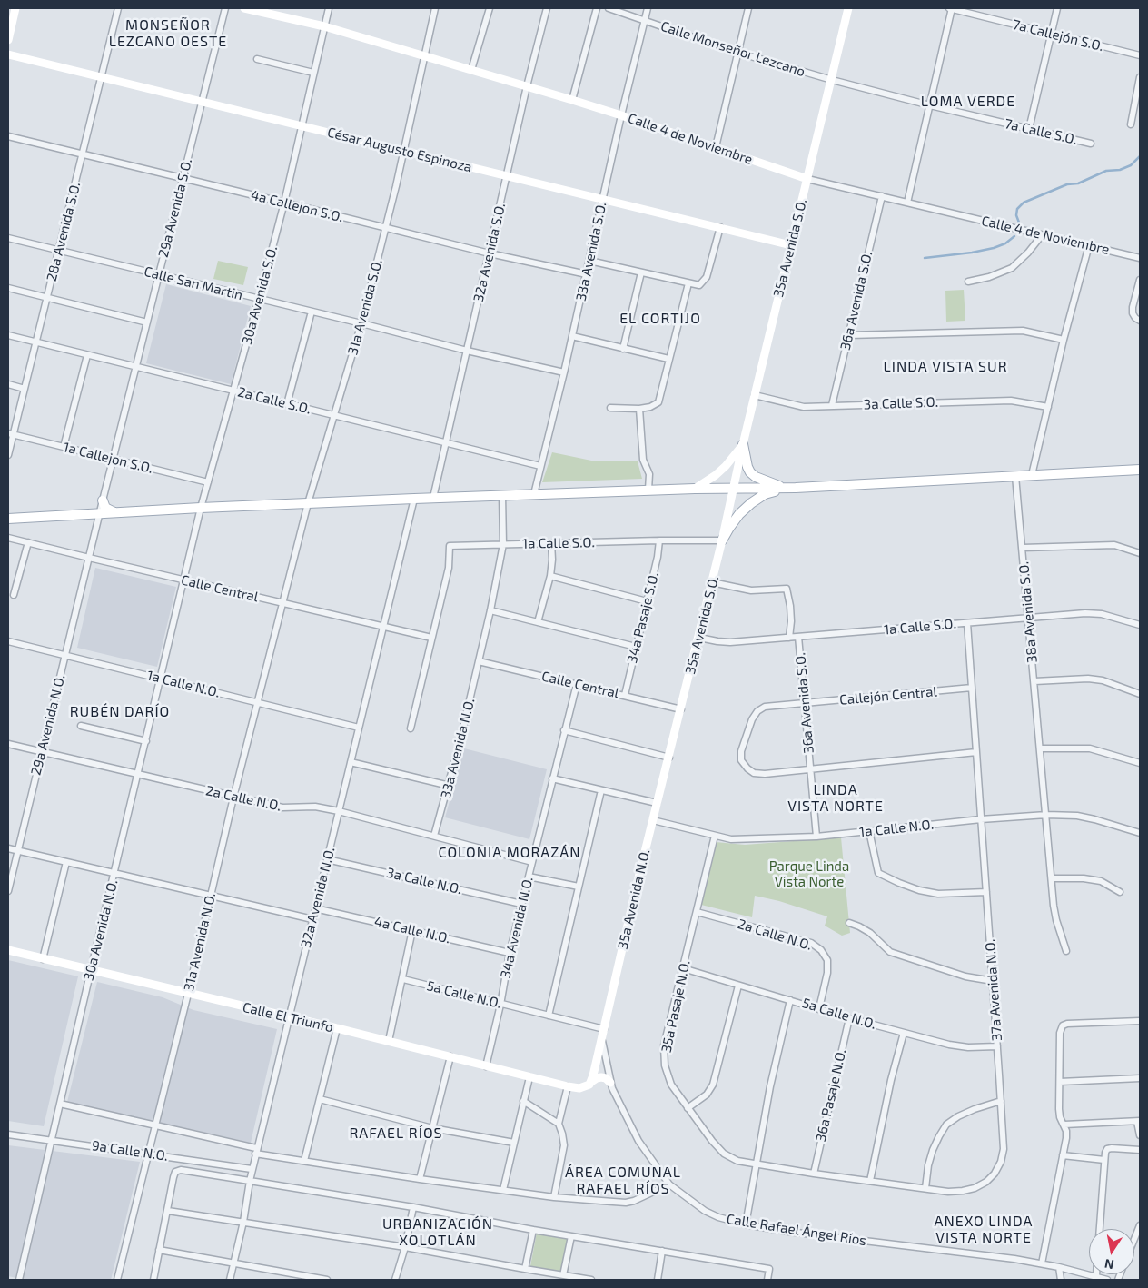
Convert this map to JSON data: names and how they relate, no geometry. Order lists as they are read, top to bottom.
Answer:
{
  "streets": {
    "main road": [
      "Calle 4 de Noviembre",
      "César Augusto Espinoza",
      "35a Avenida S.O.",
      "35a Avenida N.O.",
      "Calle El Triunfo"
    ],
    "street": [
      "7a Callejón S.O.",
      "Calle Monseñor Lezcano",
      "7a Calle S.O.",
      "4a Callejon S.O.",
      "29a Avenida S.O.",
      "28a Avenida S.O.",
      "33a Avenida S.O.",
      "32a Avenida S.O.",
      "Calle San Martin",
      "30a Avenida S.O.",
      "36a Avenida S.O.",
      "31a Avenida S.O.",
      "2a Calle S.O.",
      "3a Calle S.O.",
      "1a Callejon S.O.",
      "1a Calle S.O.",
      "Calle Central",
      "38a Avenida S.O.",
      "34a Pasaje S.O.",
      "1a Calle N.O.",
      "Callejón Central",
      "29a Avenida N.O.",
      "33a Avenida N.O.",
      "2a Calle N.O.",
      "3a Calle N.O.",
      "32a Avenida N.O.",
      "34a Avenida N.O.",
      "30a Avenida N.O.",
      "4a Calle N.O.",
      "31a Avenida N.O.",
      "37a Avenida N.O.",
      "5a Calle N.O.",
      "35a Pasaje N.O.",
      "36a Pasaje N.O.",
      "9a Calle N.O.",
      "Calle Rafael Ángel Ríos"
    ]
  },
  "crossings": [
    ["Calle Monseñor Lezcano", "7a Calle S.O."],
    ["Calle Monseñor Lezcano", "35a Avenida S.O."],
    ["Calle Monseñor Lezcano", "33a Avenida S.O."],
    ["7a Calle S.O.", "35a Avenida S.O."],
    ["Calle 4 de Noviembre", "35a Avenida S.O."],
    ["Calle 4 de Noviembre", "33a Avenida S.O."],
    ["Calle 4 de Noviembre", "32a Avenida S.O."],
    ["Calle 4 de Noviembre", "30a Avenida S.O."],
    ["Calle 4 de Noviembre", "36a Avenida S.O."],
    ["Calle 4 de Noviembre", "31a Avenida S.O."],
    ["César Augusto Espinoza", "29a Avenida S.O."],
    ["César Augusto Espinoza", "28a Avenida S.O."],
    ["César Augusto Espinoza", "35a Avenida S.O."],
    ["César Augusto Espinoza", "33a Avenida S.O."],
    ["César Augusto Espinoza", "32a Avenida S.O."],
    ["César Augusto Espinoza", "30a Avenida S.O."],
    ["César Augusto Espinoza", "31a Avenida S.O."],
    ["4a Callejon S.O.", "29a Avenida S.O."],
    ["4a Callejon S.O.", "28a Avenida S.O."],
    ["4a Callejon S.O.", "33a Avenida S.O."],
    ["4a Callejon S.O.", "32a Avenida S.O."],
    ["4a Callejon S.O.", "30a Avenida S.O."],
    ["4a Callejon S.O.", "31a Avenida S.O."],
    ["29a Avenida S.O.", "Calle San Martin"],
    ["29a Avenida S.O.", "2a Calle S.O."],
    ["29a Avenida S.O.", "1a Callejon S.O."],
    ["29a Avenida S.O.", "29a Avenida N.O."],
    ["28a Avenida S.O.", "Calle San Martin"],
    ["28a Avenida S.O.", "2a Calle S.O."],
    ["28a Avenida S.O.", "1a Callejon S.O."],
    ["35a Avenida S.O.", "3a Calle S.O."],
    ["35a Avenida S.O.", "1a Calle S.O."],
    ["35a Avenida S.O.", "Calle Central"],
    ["35a Avenida S.O.", "35a Avenida N.O."],
    ["33a Avenida S.O.", "Calle San Martin"],
    ["33a Avenida S.O.", "2a Calle S.O."],
    ["32a Avenida S.O.", "Calle San Martin"],
    ["32a Avenida S.O.", "2a Calle S.O."],
    ["Calle San Martin", "30a Avenida S.O."],
    ["Calle San Martin", "31a Avenida S.O."],
    ["30a Avenida S.O.", "2a Calle S.O."],
    ["30a Avenida S.O.", "1a Callejon S.O."],
    ["30a Avenida S.O.", "Calle Central"],
    ["30a Avenida S.O.", "30a Avenida N.O."],
    ["36a Avenida S.O.", "3a Calle S.O."],
    ["36a Avenida S.O.", "1a Calle S.O."],
    ["36a Avenida S.O.", "1a Calle N.O."],
    ["36a Avenida S.O.", "Callejón Central"],
    ["31a Avenida S.O.", "2a Calle S.O."],
    ["31a Avenida S.O.", "Calle Central"],
    ["31a Avenida S.O.", "31a Avenida N.O."],
    ["1a Calle S.O.", "Calle Central"],
    ["1a Calle S.O.", "38a Avenida S.O."],
    ["1a Calle S.O.", "34a Pasaje S.O."],
    ["1a Calle S.O.", "37a Avenida N.O."],
    ["Calle Central", "34a Pasaje S.O."],
    ["Calle Central", "29a Avenida N.O."],
    ["Calle Central", "33a Avenida N.O."],
    ["Calle Central", "32a Avenida N.O."],
    ["Calle Central", "35a Avenida N.O."],
    ["Calle Central", "34a Avenida N.O."],
    ["Calle Central", "30a Avenida N.O."],
    ["Calle Central", "31a Avenida N.O."],
    ["38a Avenida S.O.", "1a Calle N.O."],
    ["1a Calle N.O.", "29a Avenida N.O."],
    ["1a Calle N.O.", "32a Avenida N.O."],
    ["1a Calle N.O.", "35a Avenida N.O."],
    ["1a Calle N.O.", "30a Avenida N.O."],
    ["1a Calle N.O.", "31a Avenida N.O."],
    ["1a Calle N.O.", "37a Avenida N.O."],
    ["1a Calle N.O.", "35a Pasaje N.O."],
    ["Callejón Central", "37a Avenida N.O."],
    ["29a Avenida N.O.", "2a Calle N.O."],
    ["33a Avenida N.O.", "2a Calle N.O."],
    ["2a Calle N.O.", "32a Avenida N.O."],
    ["2a Calle N.O.", "34a Avenida N.O."],
    ["2a Calle N.O.", "30a Avenida N.O."],
    ["2a Calle N.O.", "31a Avenida N.O."],
    ["2a Calle N.O.", "5a Calle N.O."],
    ["2a Calle N.O.", "35a Pasaje N.O."],
    ["3a Calle N.O.", "32a Avenida N.O."],
    ["3a Calle N.O.", "34a Avenida N.O."],
    ["32a Avenida N.O.", "4a Calle N.O."],
    ["32a Avenida N.O.", "Calle El Triunfo"],
    ["32a Avenida N.O.", "9a Calle N.O."],
    ["35a Avenida N.O.", "5a Calle N.O."],
    ["35a Avenida N.O.", "Calle El Triunfo"],
    ["35a Avenida N.O.", "Calle Rafael Ángel Ríos"],
    ["34a Avenida N.O.", "4a Calle N.O."],
    ["34a Avenida N.O.", "5a Calle N.O."],
    ["34a Avenida N.O.", "Calle El Triunfo"],
    ["30a Avenida N.O.", "Calle El Triunfo"],
    ["30a Avenida N.O.", "9a Calle N.O."],
    ["31a Avenida N.O.", "Calle El Triunfo"],
    ["31a Avenida N.O.", "9a Calle N.O."],
    ["37a Avenida N.O.", "5a Calle N.O."],
    ["37a Avenida N.O.", "35a Pasaje N.O."],
    ["5a Calle N.O.", "35a Pasaje N.O."],
    ["5a Calle N.O.", "36a Pasaje N.O."],
    ["35a Pasaje N.O.", "36a Pasaje N.O."],
    ["Calle El Triunfo", "Calle Rafael Ángel Ríos"]
  ],
  "districts": [
    "MONSEÑOR LEZCANO OESTE",
    "LOMA VERDE",
    "EL CORTIJO",
    "LINDA VISTA SUR",
    "RUBÉN DARÍO",
    "LINDA VISTA NORTE",
    "COLONIA MORAZÁN",
    "RAFAEL RÍOS",
    "ÁREA COMUNAL RAFAEL RÍOS",
    "ANEXO LINDA VISTA NORTE",
    "URBANIZACIÓN XOLOTLÁN"
  ],
  "parks": ["Parque Linda Vista Norte"],
  "north": "bottom"
}
